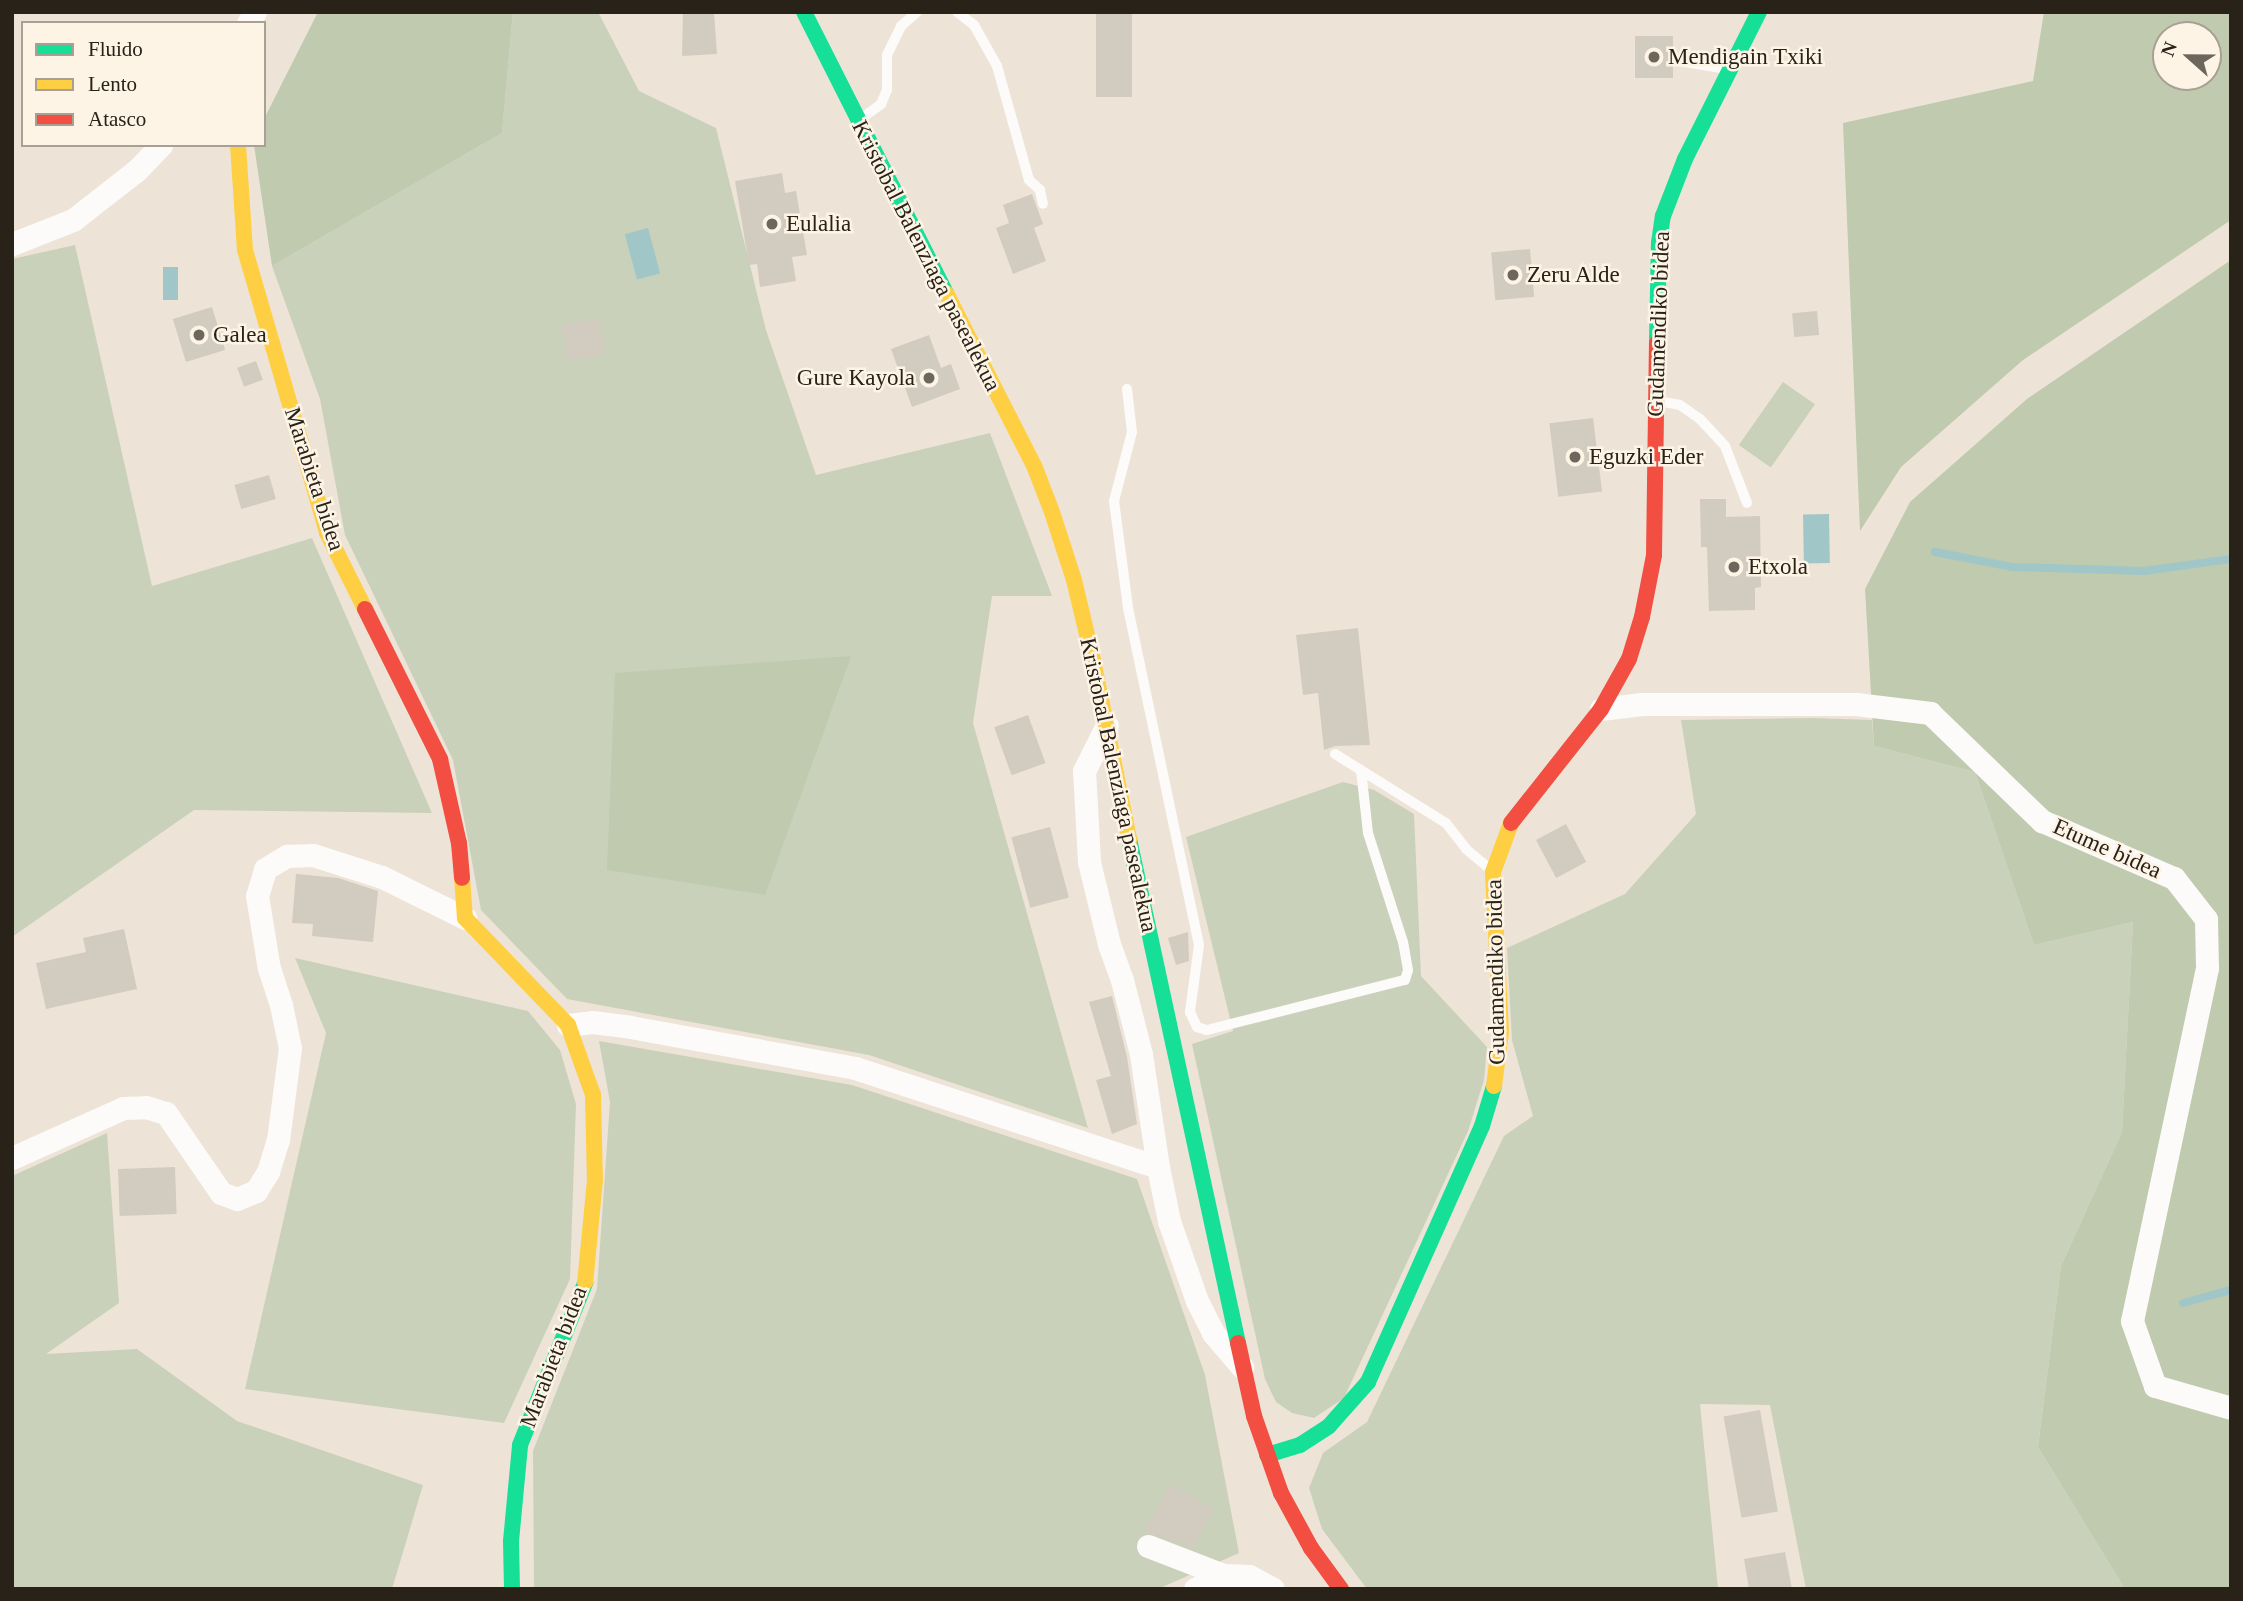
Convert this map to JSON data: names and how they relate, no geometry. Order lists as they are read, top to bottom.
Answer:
{
  "streets": {
    "street": [
      "Kristobal Balenziaga pasealekua",
      "Gudamendiko bidea",
      "Marabieta bidea",
      "Etume bidea"
    ]
  },
  "crossings": [
    ["Kristobal Balenziaga pasealekua", "Gudamendiko bidea"],
    ["Gudamendiko bidea", "Etume bidea"]
  ],
  "places": [
    "Mendigain Txiki",
    "Eulalia",
    "Zeru Alde",
    "Galea",
    "Gure Kayola",
    "Eguzki Eder",
    "Etxola"
  ],
  "legend": ["Fluido", "Lento", "Atasco"],
  "north": "left"
}
